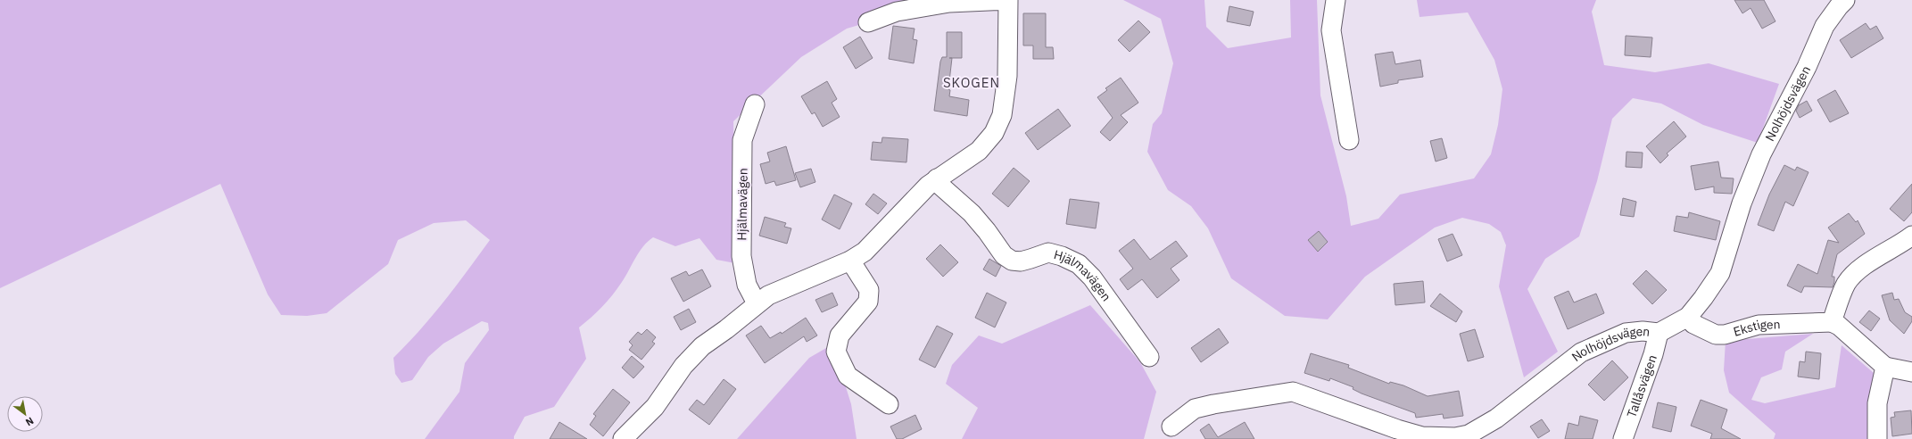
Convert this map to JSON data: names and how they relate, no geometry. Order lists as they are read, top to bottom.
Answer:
{
  "streets": {
    "street": [
      "Nolhöjdsvägen",
      "Hjälmavägen",
      "Ekstigen",
      "Tallåsvägen"
    ]
  },
  "crossings": [
    ["Nolhöjdsvägen", "Ekstigen"],
    ["Nolhöjdsvägen", "Tallåsvägen"]
  ],
  "districts": ["SKOGEN"],
  "north": "bottom right"
}
